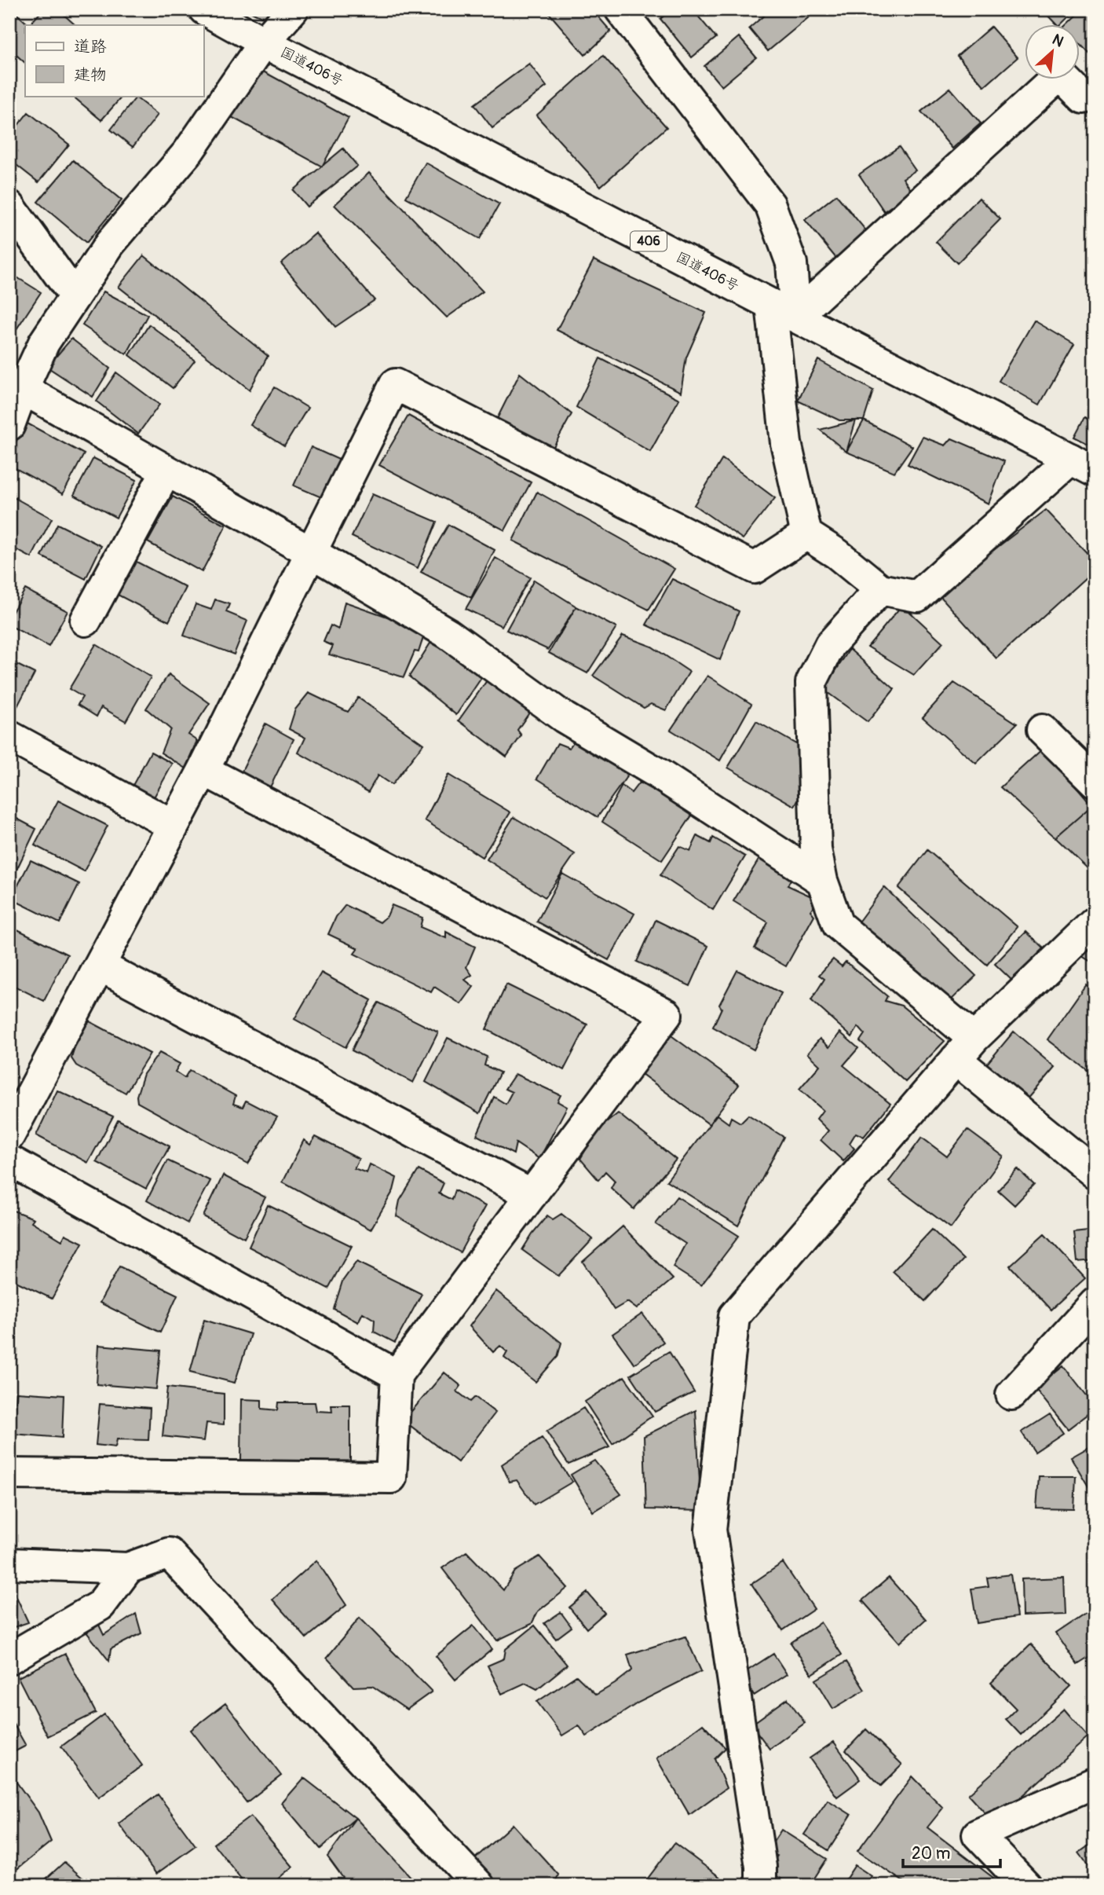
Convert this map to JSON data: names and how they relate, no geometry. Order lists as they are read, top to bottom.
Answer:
{
  "streets": {
    "main road": ["国道406号", "406"]
  },
  "legend": ["道路", "建物"],
  "scale_bar": "20 m",
  "north": "top right"
}
